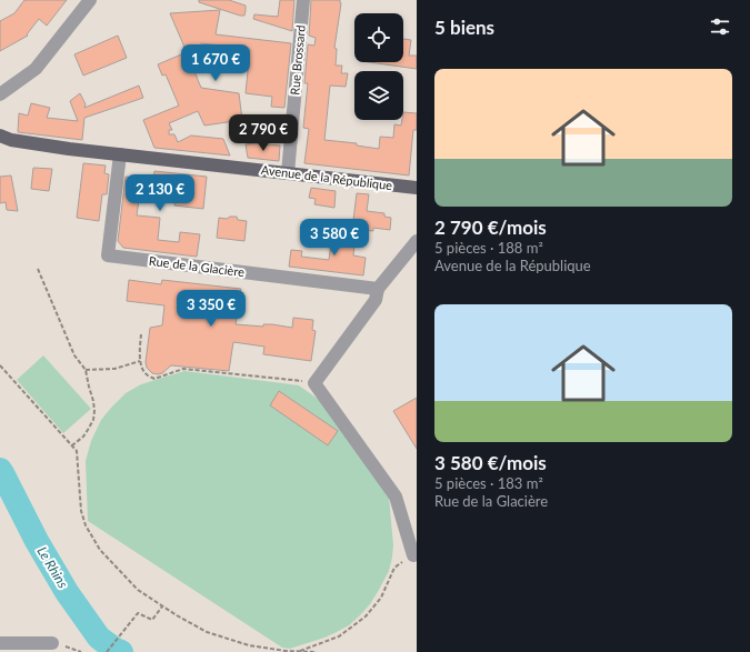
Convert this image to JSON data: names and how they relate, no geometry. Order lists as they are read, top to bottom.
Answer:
{
  "streets": {
    "main road": ["Avenue de la République"],
    "street": ["Rue Brossard", "Rue de la Glacière"]
  },
  "crossings": [
    ["Rue Brossard", "Avenue de la République"],
    ["Avenue de la République", "Rue de la Glacière"]
  ],
  "water": ["Le Rhins"],
  "page": {
    "heading": "5 biens",
    "price": [
      "1 670 €",
      "2 790 €",
      "2 130 €",
      "3 580 €",
      "3 350 €"
    ],
    "list": [
      {
        "name": "2 790 €/mois",
        "note": "5 pièces · 188 m² · Avenue de la République"
      },
      {
        "name": "3 580 €/mois",
        "note": "5 pièces · 183 m² · Rue de la Glacière"
      }
    ]
  }
}
